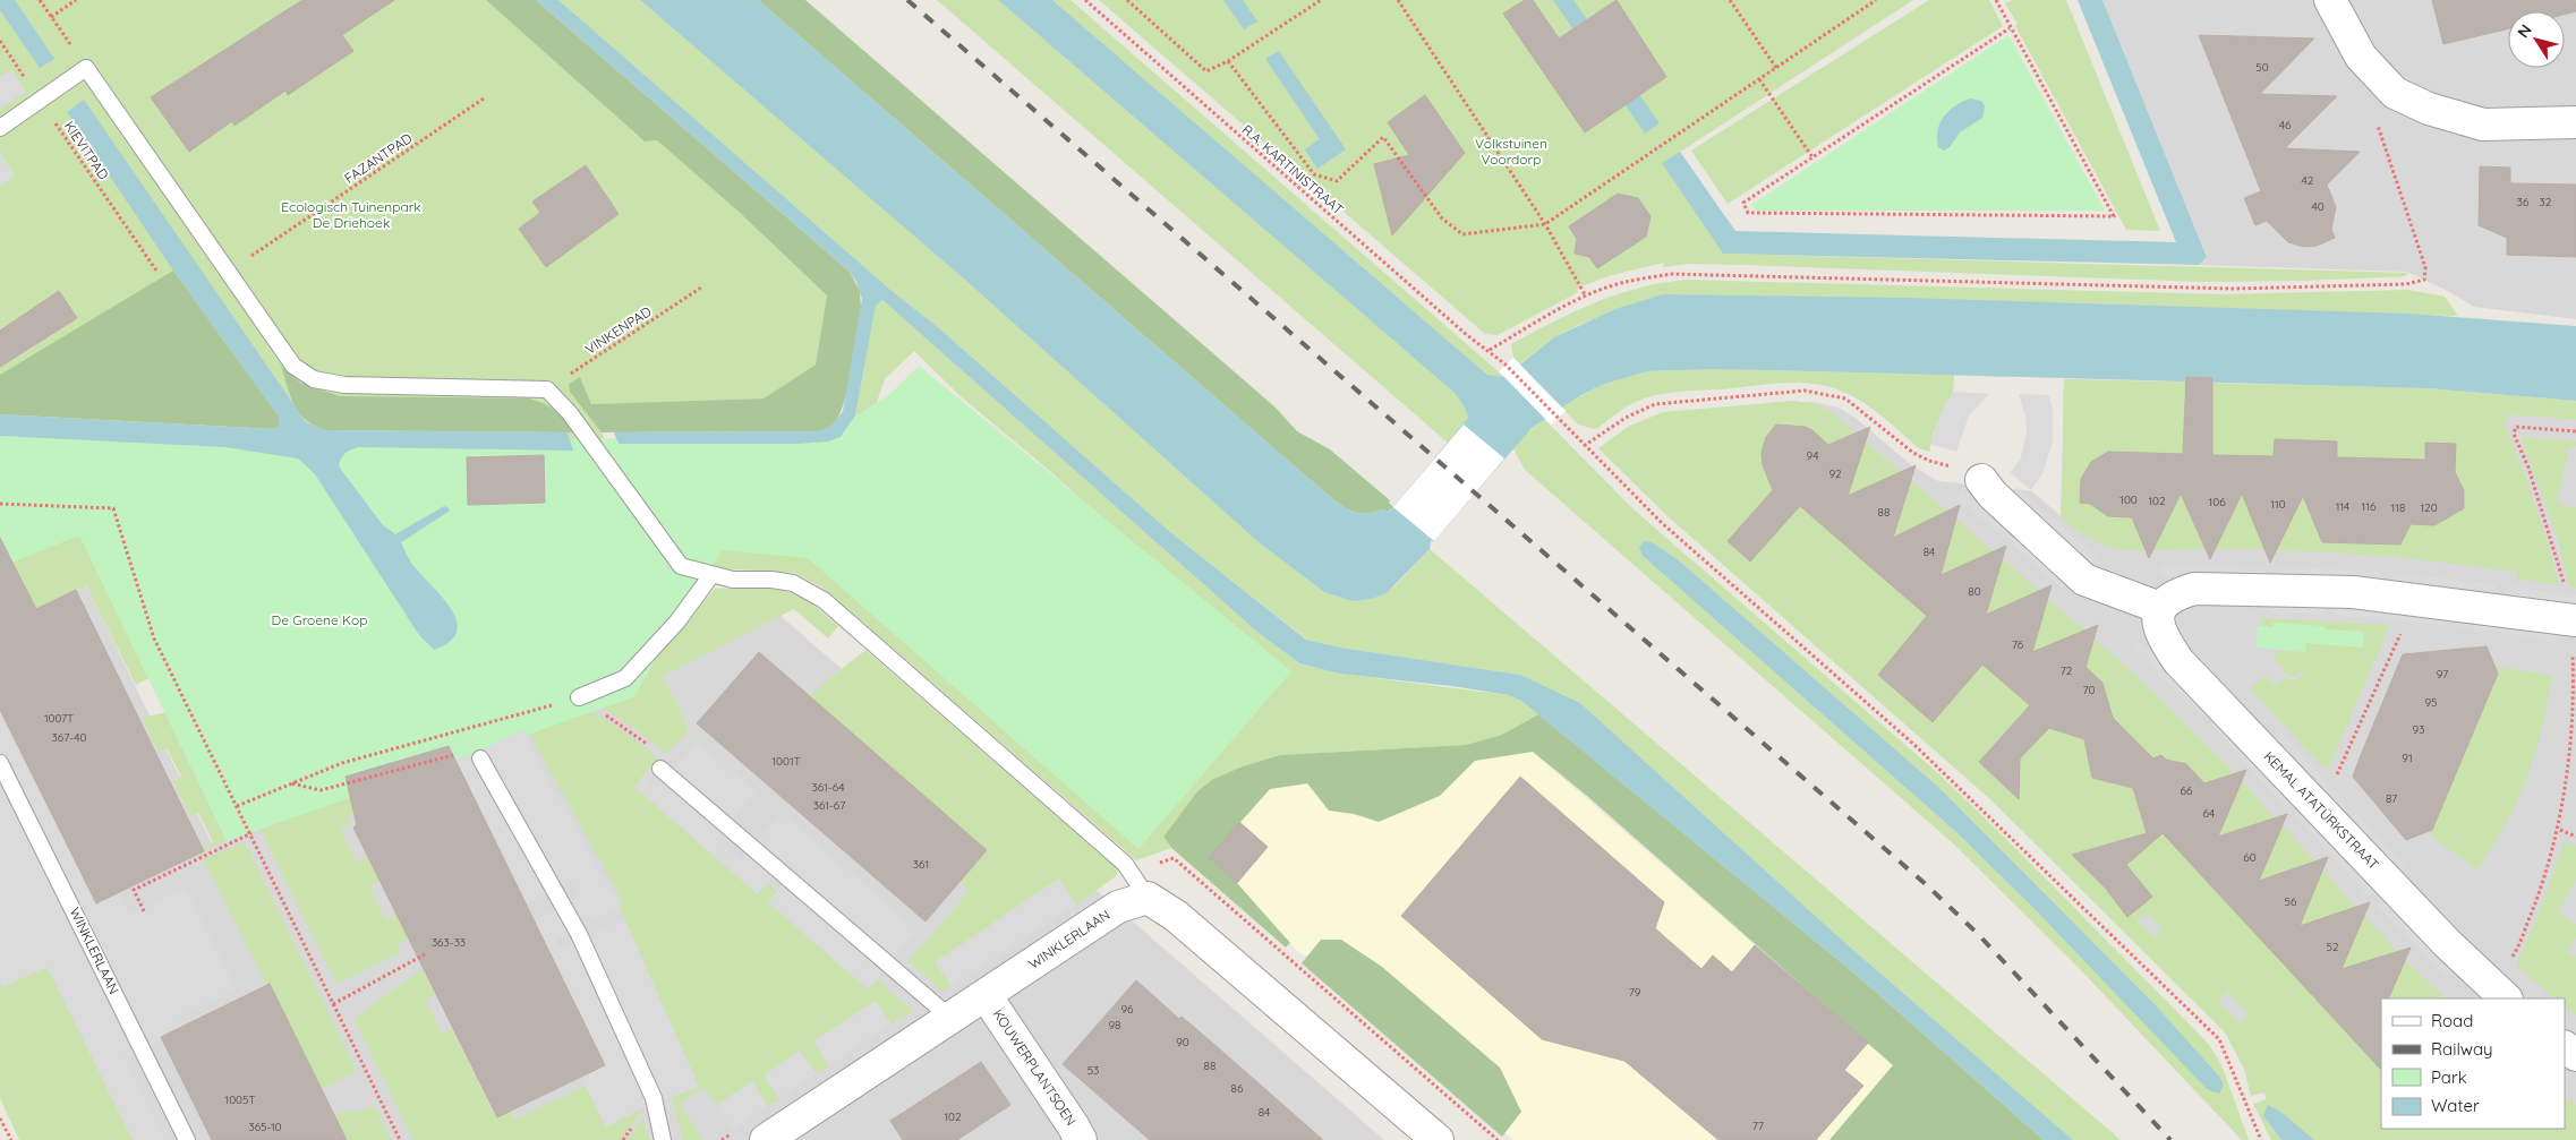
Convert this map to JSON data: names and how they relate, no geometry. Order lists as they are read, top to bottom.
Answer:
{
  "streets": {
    "street": ["KEMAL ATATÜRKSTRAAT", "WINKLERLAAN", "KOUWERPLANTSOEN"],
    "path": [
      "KIEVITPAD",
      "FAZANTPAD",
      "R.A. KARTINISTRAAT",
      "VINKENPAD"
    ]
  },
  "crossings": [
    ["WINKLERLAAN", "KOUWERPLANTSOEN"]
  ],
  "parks": ["Volkstuinen Voordorp", "Ecologisch Tuinenpark De Driehoek", "De Groene Kop"],
  "house_numbers": [
    "50",
    "46",
    "42",
    "36",
    "32",
    "40",
    "94",
    "92",
    "100",
    "102",
    "106",
    "110",
    "114",
    "116",
    "118",
    "120",
    "88",
    "84",
    "80",
    "76",
    "72",
    "97",
    "70",
    "95",
    "1007T",
    "93",
    "367-40",
    "91",
    "1001T",
    "361-64",
    "66",
    "87",
    "361-67",
    "64",
    "60",
    "361",
    "56",
    "363-33",
    "52",
    "79",
    "96",
    "98",
    "90",
    "88",
    "53",
    "86",
    "1005T",
    "84",
    "102",
    "77",
    "365-10"
  ],
  "legend": [
    "Road",
    "Railway",
    "Park",
    "Water"
  ],
  "north": "top left"
}
